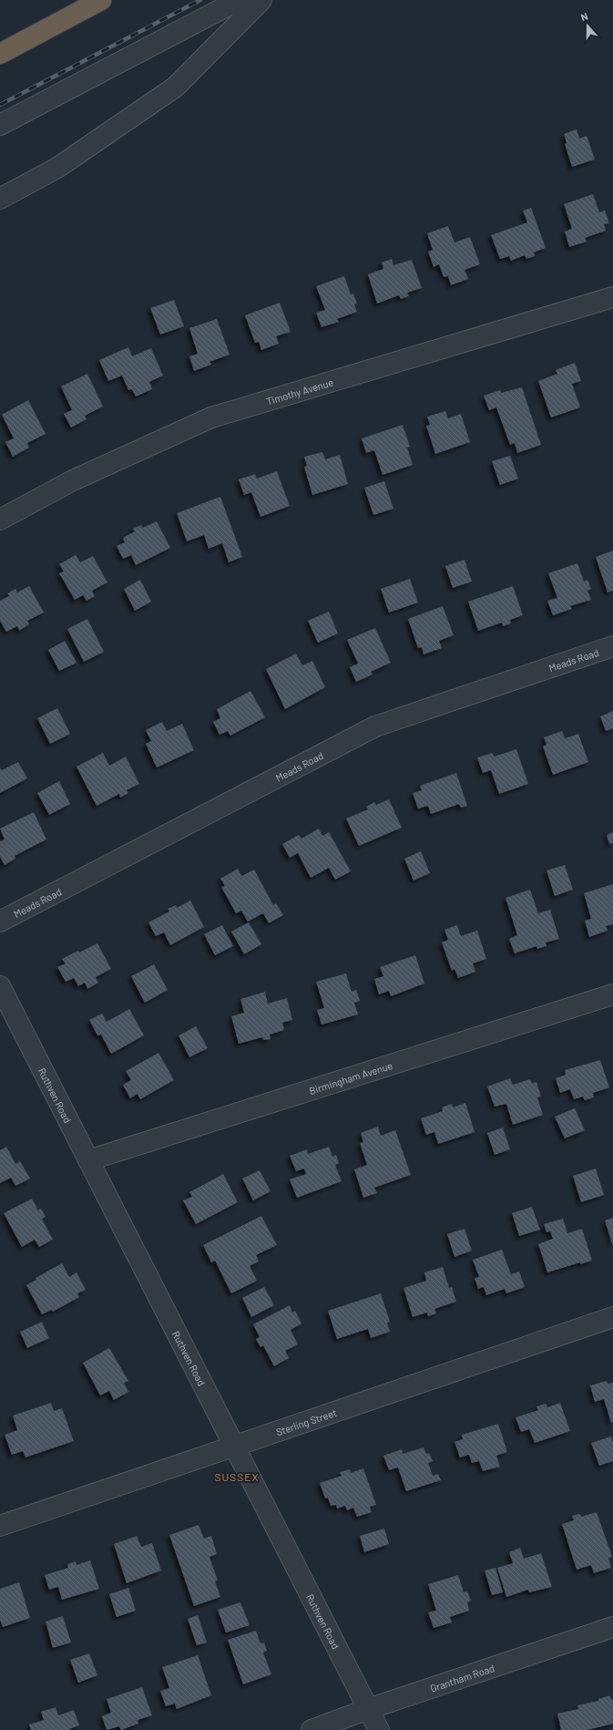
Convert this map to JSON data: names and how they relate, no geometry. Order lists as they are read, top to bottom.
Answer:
{
  "streets": {
    "street": [
      "Timothy Avenue",
      "Meads Road",
      "Birmingham Avenue",
      "Ruthven Road",
      "Sterling Street",
      "Grantham Road"
    ]
  },
  "crossings": [
    ["Birmingham Avenue", "Ruthven Road"],
    ["Ruthven Road", "Sterling Street"],
    ["Ruthven Road", "Grantham Road"]
  ],
  "districts": ["SUSSEX"],
  "north": "top"
}
